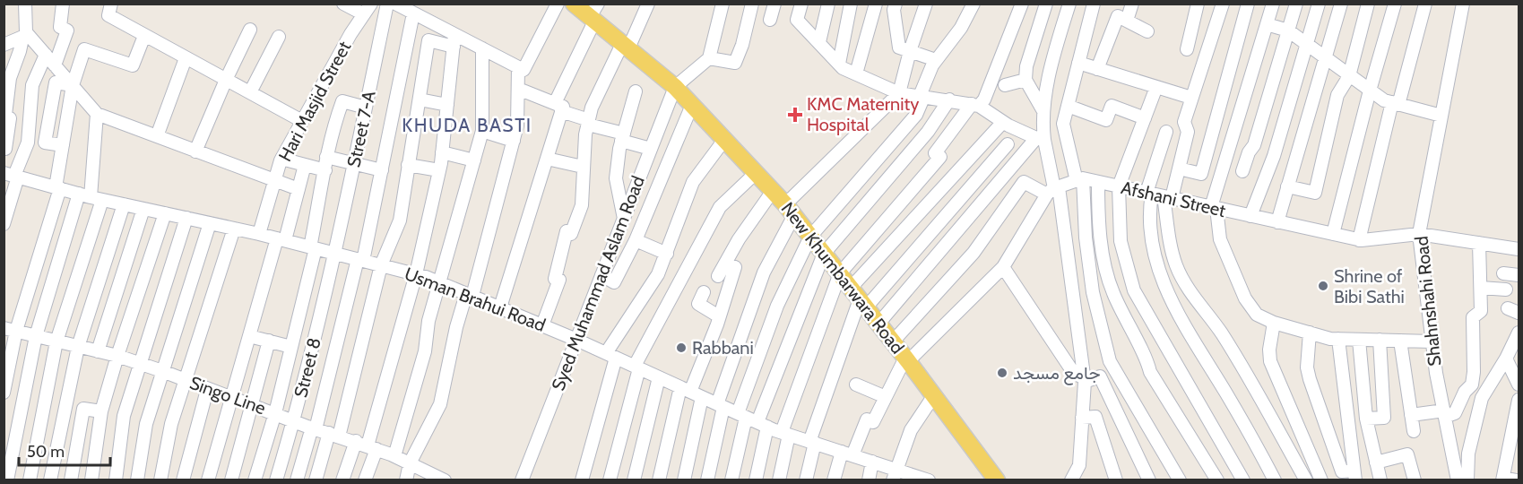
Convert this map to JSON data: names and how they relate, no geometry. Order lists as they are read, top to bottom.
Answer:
{
  "streets": {
    "main road": ["New Khumbarwara Road"],
    "street": [
      "Hari Masjid Street",
      "Street 7-A",
      "Afshani Street",
      "Syed Muhammad Aslam Road",
      "Usman Brahui Road",
      "Shahnshahi Road",
      "Street 8",
      "Singo Line"
    ]
  },
  "crossings": [
    ["Hari Masjid Street", "Usman Brahui Road"],
    ["Street 7-A", "Usman Brahui Road"],
    ["Street 7-A", "Street 8"],
    ["Afshani Street", "Shahnshahi Road"],
    ["New Khumbarwara Road", "Syed Muhammad Aslam Road"],
    ["Syed Muhammad Aslam Road", "Usman Brahui Road"],
    ["Usman Brahui Road", "Street 8"],
    ["Street 8", "Singo Line"]
  ],
  "districts": ["KHUDA BASTI"],
  "places": {
    "health": ["KMC Maternity Hospital"],
    "other": ["Shrine of Bibi Sathi", "Rabbani", "جامع مسجد"]
  },
  "scale_bar": "50 m"
}
